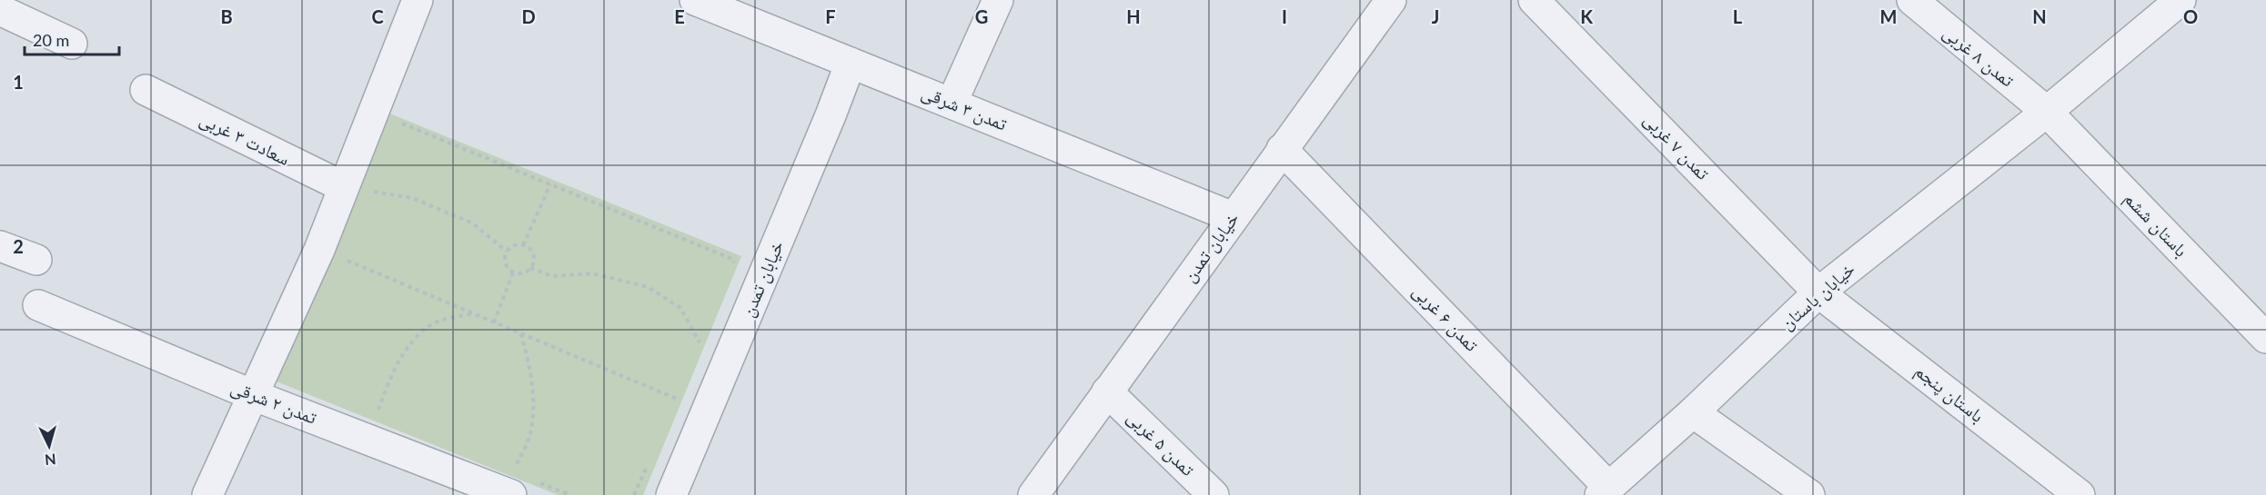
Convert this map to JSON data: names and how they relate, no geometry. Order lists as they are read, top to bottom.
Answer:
{
  "streets": {
    "street": [
      "تمدن ۸ غربی",
      "تمدن ۳ شرقی",
      "سعادت ۳ غربی",
      "تمدن ۷ غربی",
      "باستان ششم",
      "خیابان تمدن",
      "خیابان باستان",
      "تمدن ۶ غربی",
      "باستان پنجم",
      "تمدن ۲ شرقی",
      "تمدن ۵ غربی"
    ]
  },
  "crossings": [
    ["تمدن ۸ غربی", "باستان ششم"],
    ["تمدن ۸ غربی", "خیابان باستان"],
    ["تمدن ۳ شرقی", "خیابان تمدن"],
    ["تمدن ۷ غربی", "خیابان باستان"],
    ["تمدن ۷ غربی", "باستان پنجم"],
    ["باستان ششم", "خیابان باستان"],
    ["خیابان تمدن", "تمدن ۶ غربی"],
    ["خیابان تمدن", "تمدن ۵ غربی"],
    ["خیابان باستان", "تمدن ۶ غربی"],
    ["خیابان باستان", "باستان پنجم"]
  ],
  "scale_bar": "20 m",
  "north": "bottom",
  "grid": {
    "columns": [
      "B",
      "C",
      "D",
      "E",
      "F",
      "G",
      "H",
      "I",
      "J",
      "K",
      "L",
      "M",
      "N",
      "O"
    ],
    "rows": ["1", "2"]
  }
}
